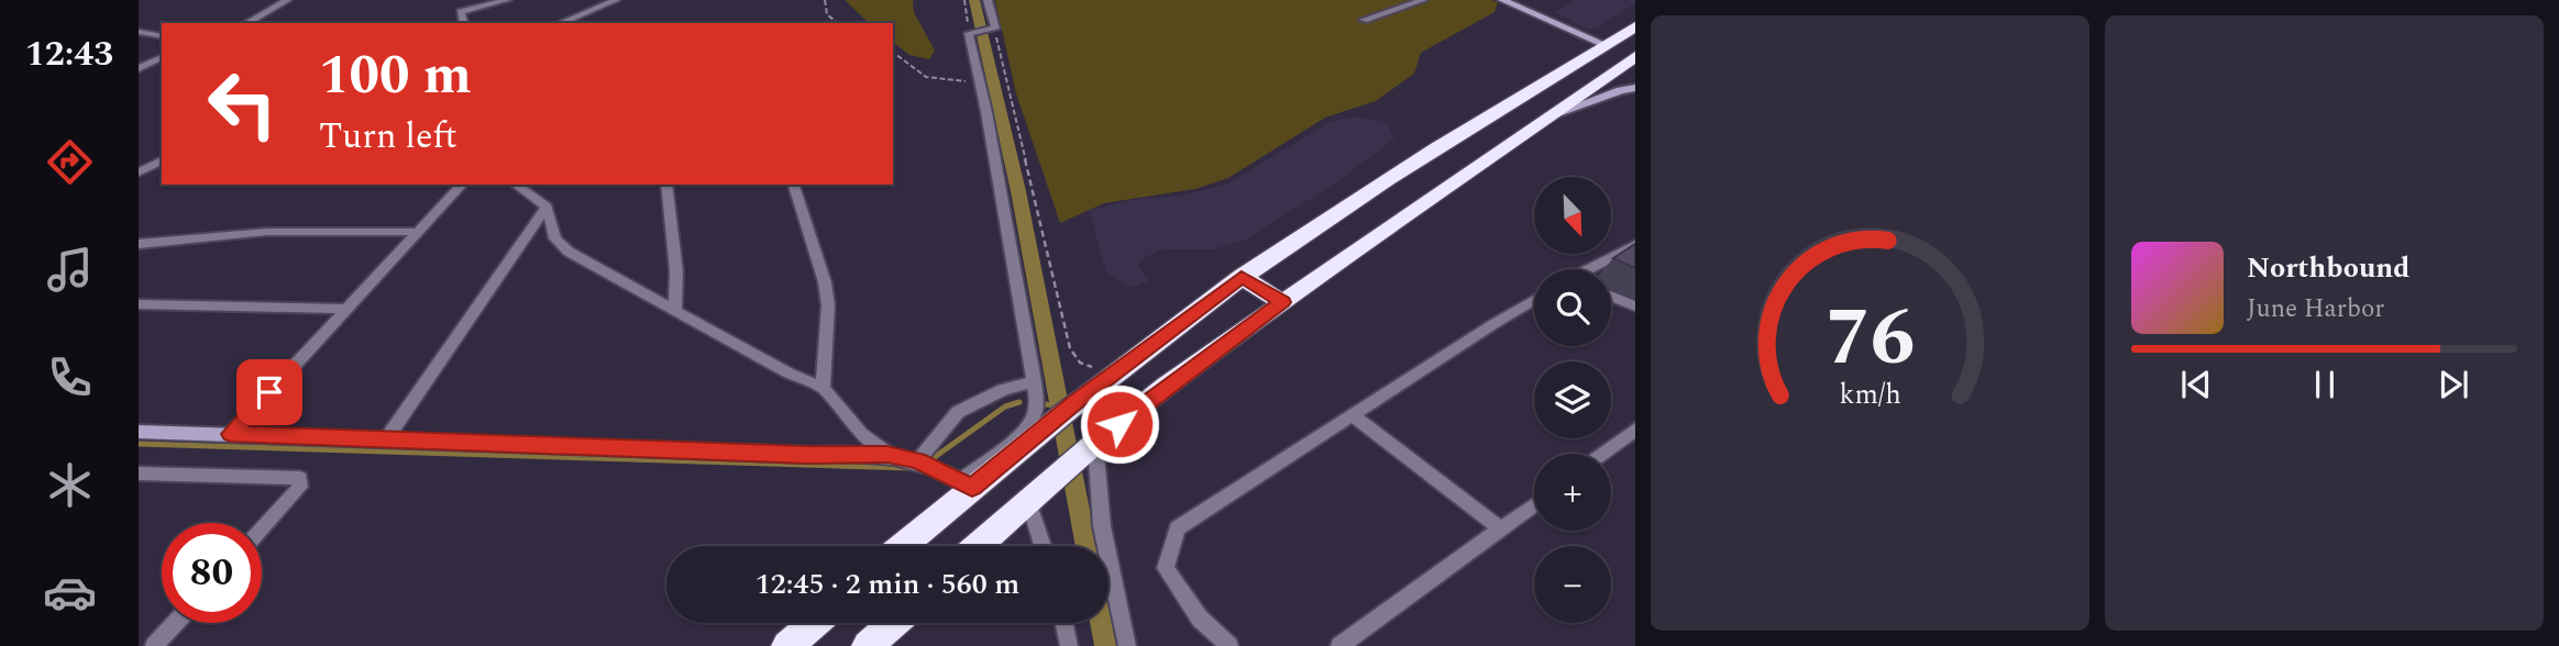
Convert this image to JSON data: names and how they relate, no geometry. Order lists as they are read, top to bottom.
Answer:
{
  "north": "bottom right",
  "page": {
    "tabs": "12:43",
    "turn": ["100 m", "Turn left"],
    "map_buttons": ["+", "−"],
    "song": ["Northbound", "June Harbor"],
    "limit": "80",
    "trip": "12:45 · 2 min · 560 m",
    "gauge": ["76", "km/h"]
  }
}
